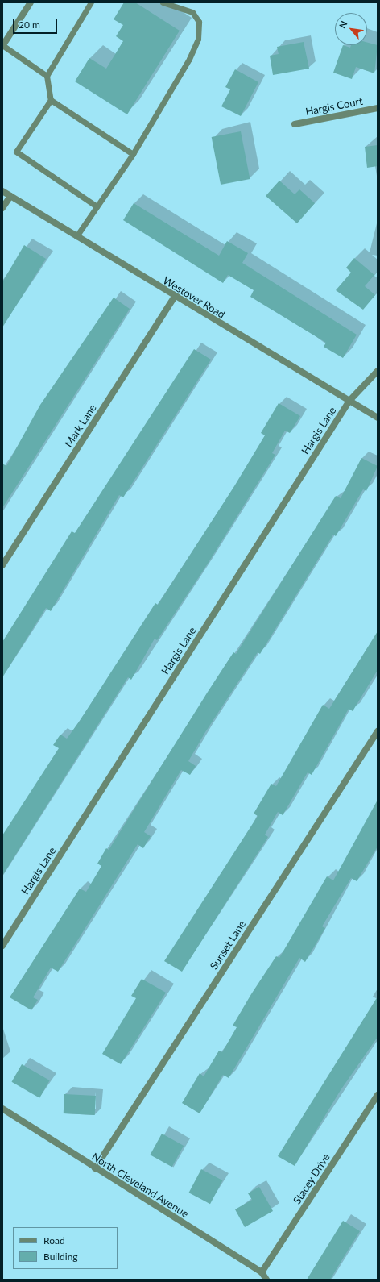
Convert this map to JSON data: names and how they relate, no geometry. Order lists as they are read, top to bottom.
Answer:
{
  "streets": {
    "street": [
      "Hargis Court",
      "Westover Road",
      "Mark Lane",
      "Hargis Lane",
      "Sunset Lane",
      "Stacey Drive",
      "North Cleveland Avenue"
    ]
  },
  "crossings": [
    ["Westover Road", "Mark Lane"],
    ["Westover Road", "Hargis Lane"],
    ["Sunset Lane", "North Cleveland Avenue"],
    ["Stacey Drive", "North Cleveland Avenue"]
  ],
  "legend": ["Road", "Building"],
  "scale_bar": "20 m",
  "north": "top left"
}
